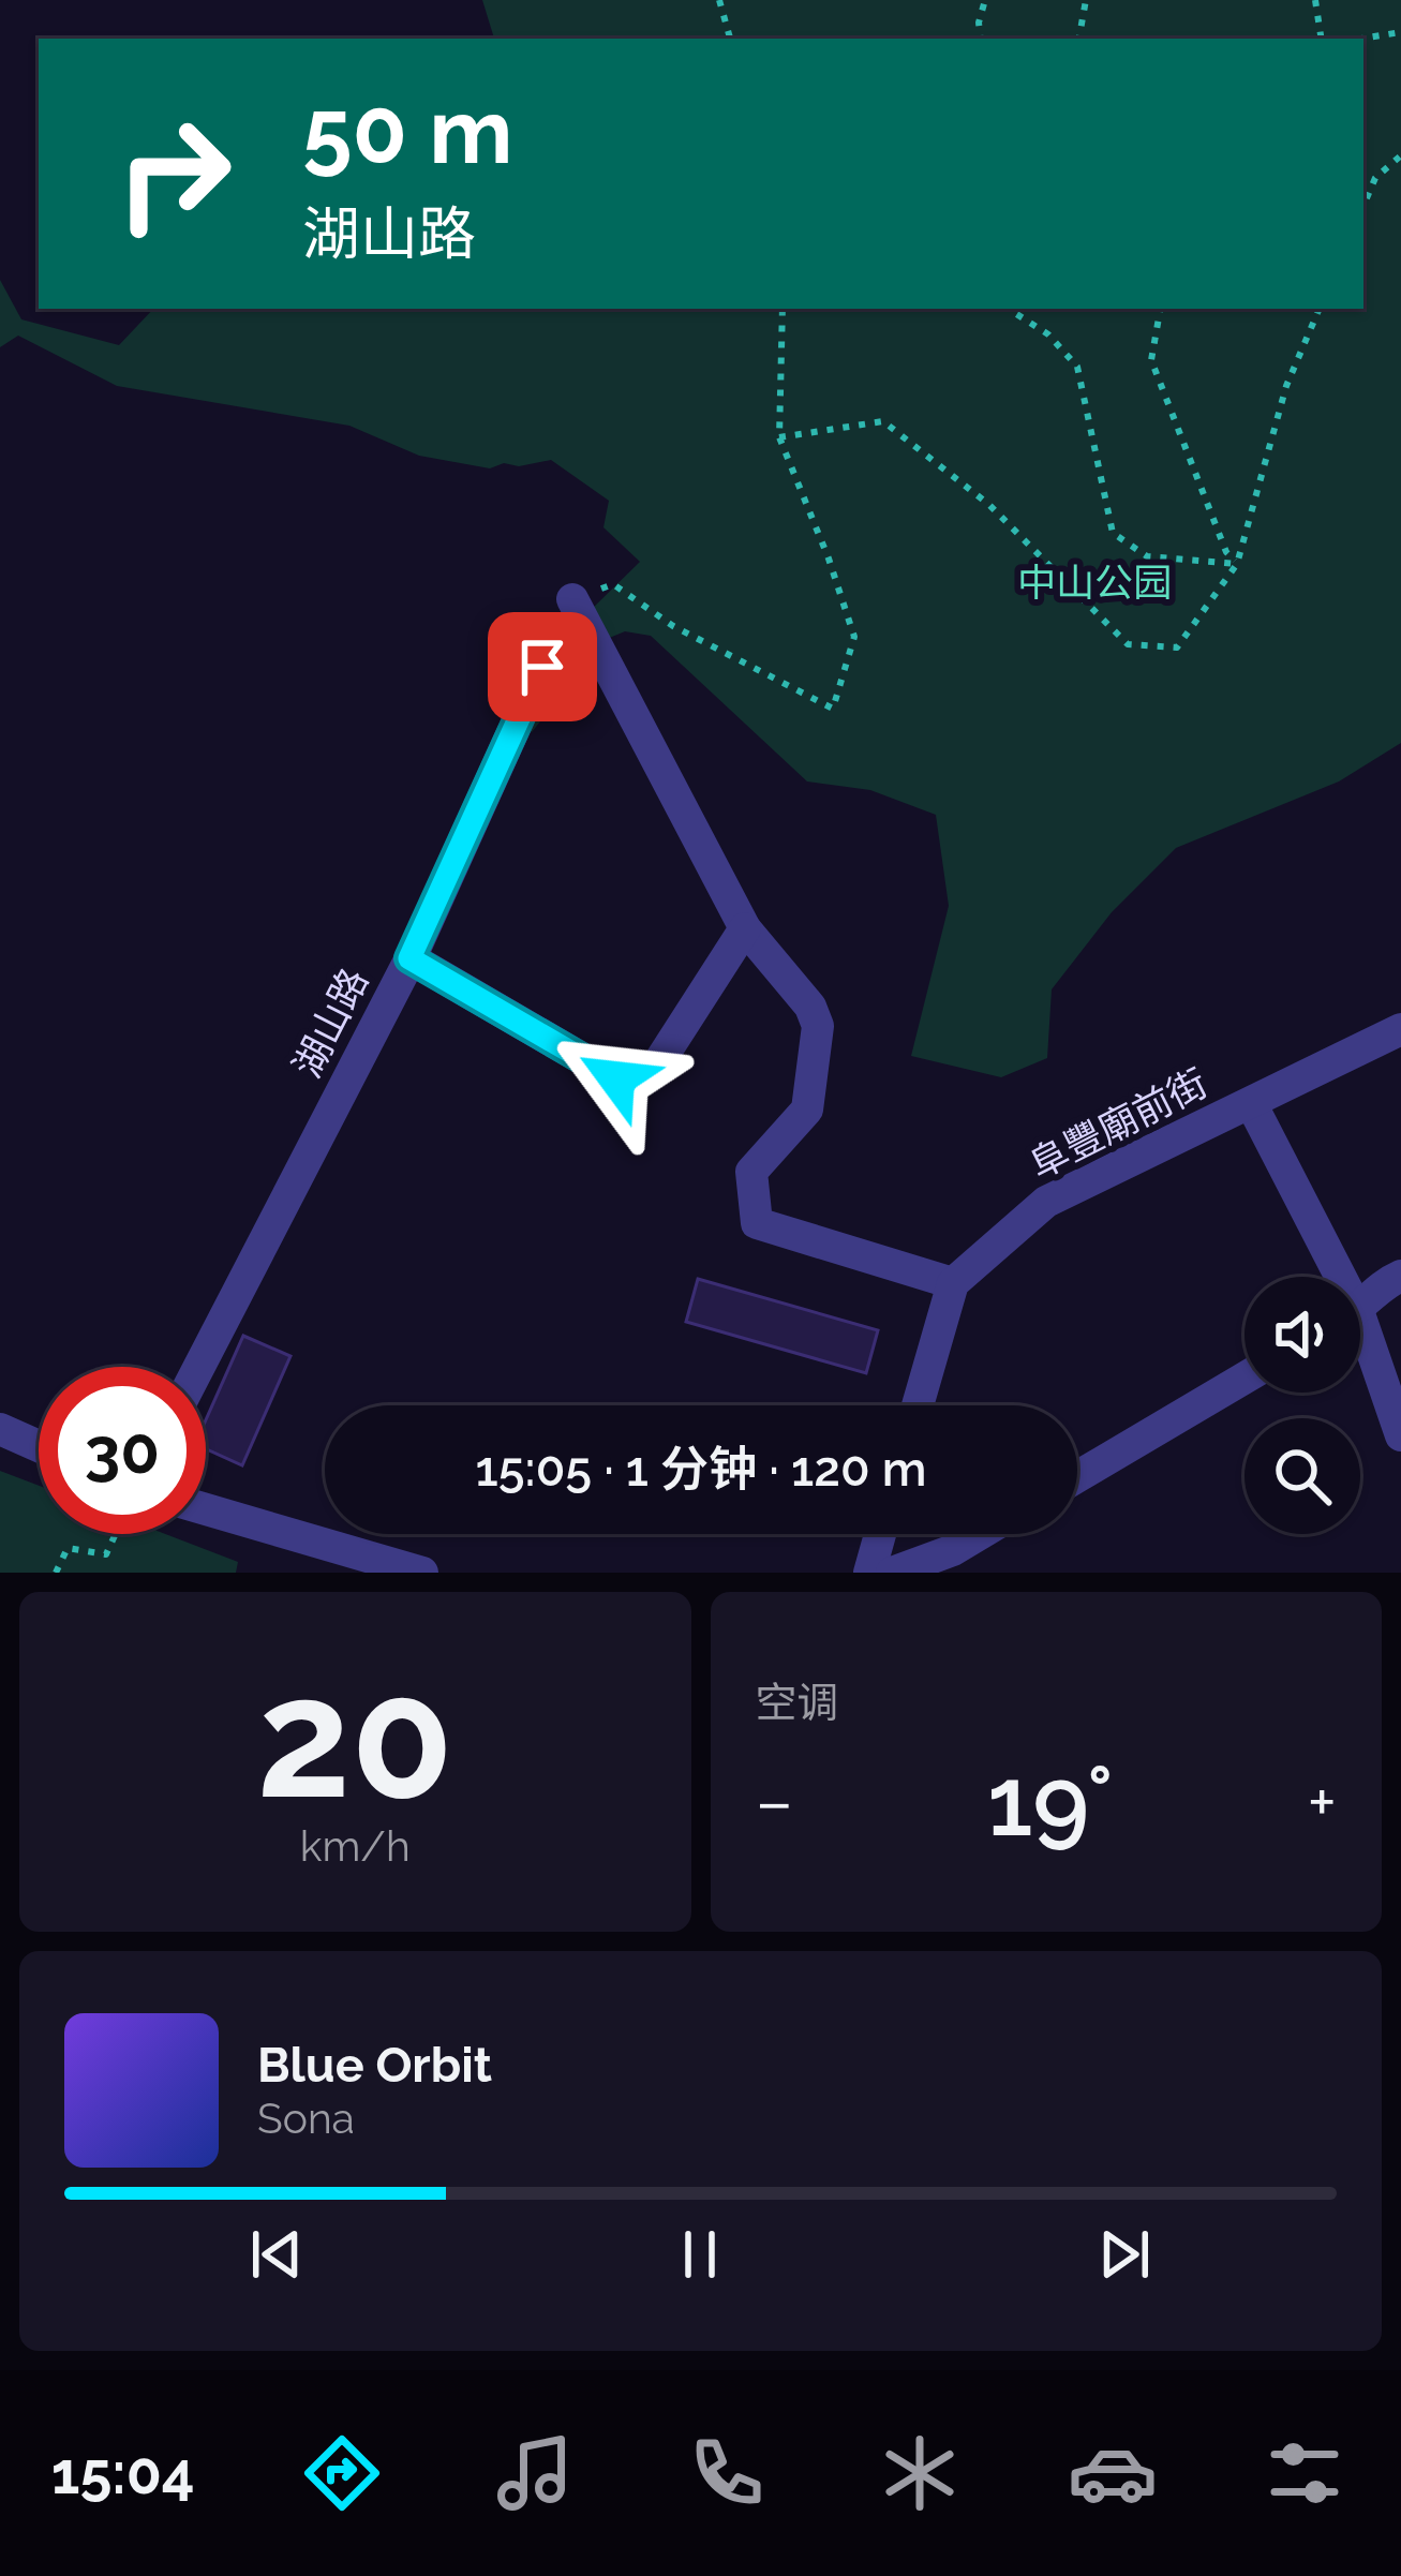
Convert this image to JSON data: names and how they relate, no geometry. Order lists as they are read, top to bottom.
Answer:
{
  "streets": {
    "street": ["湖山路", "阜豐廟前街"]
  },
  "parks": ["中山公园"],
  "page": {
    "turn": ["50 m", "湖山路"],
    "limit": "30",
    "trip": "15:05 · 1 分钟 · 120 m",
    "tile": [
      ["20", "km/h"],
      "空调"
    ],
    "heat": ["−", "19°", "+"],
    "song": ["Blue Orbit", "Sona"],
    "tabs": "15:04"
  }
}
